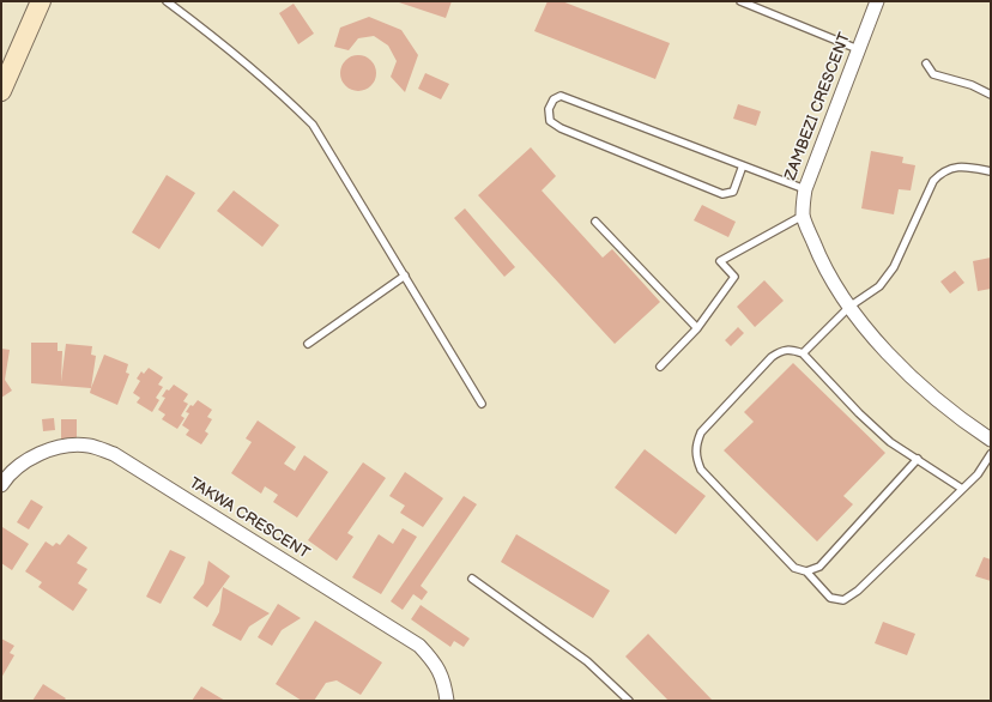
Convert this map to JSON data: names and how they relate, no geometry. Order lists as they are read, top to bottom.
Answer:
{
  "streets": {
    "street": ["ZAMBEZI CRESCENT", "TAKWA CRESCENT"]
  }
}
